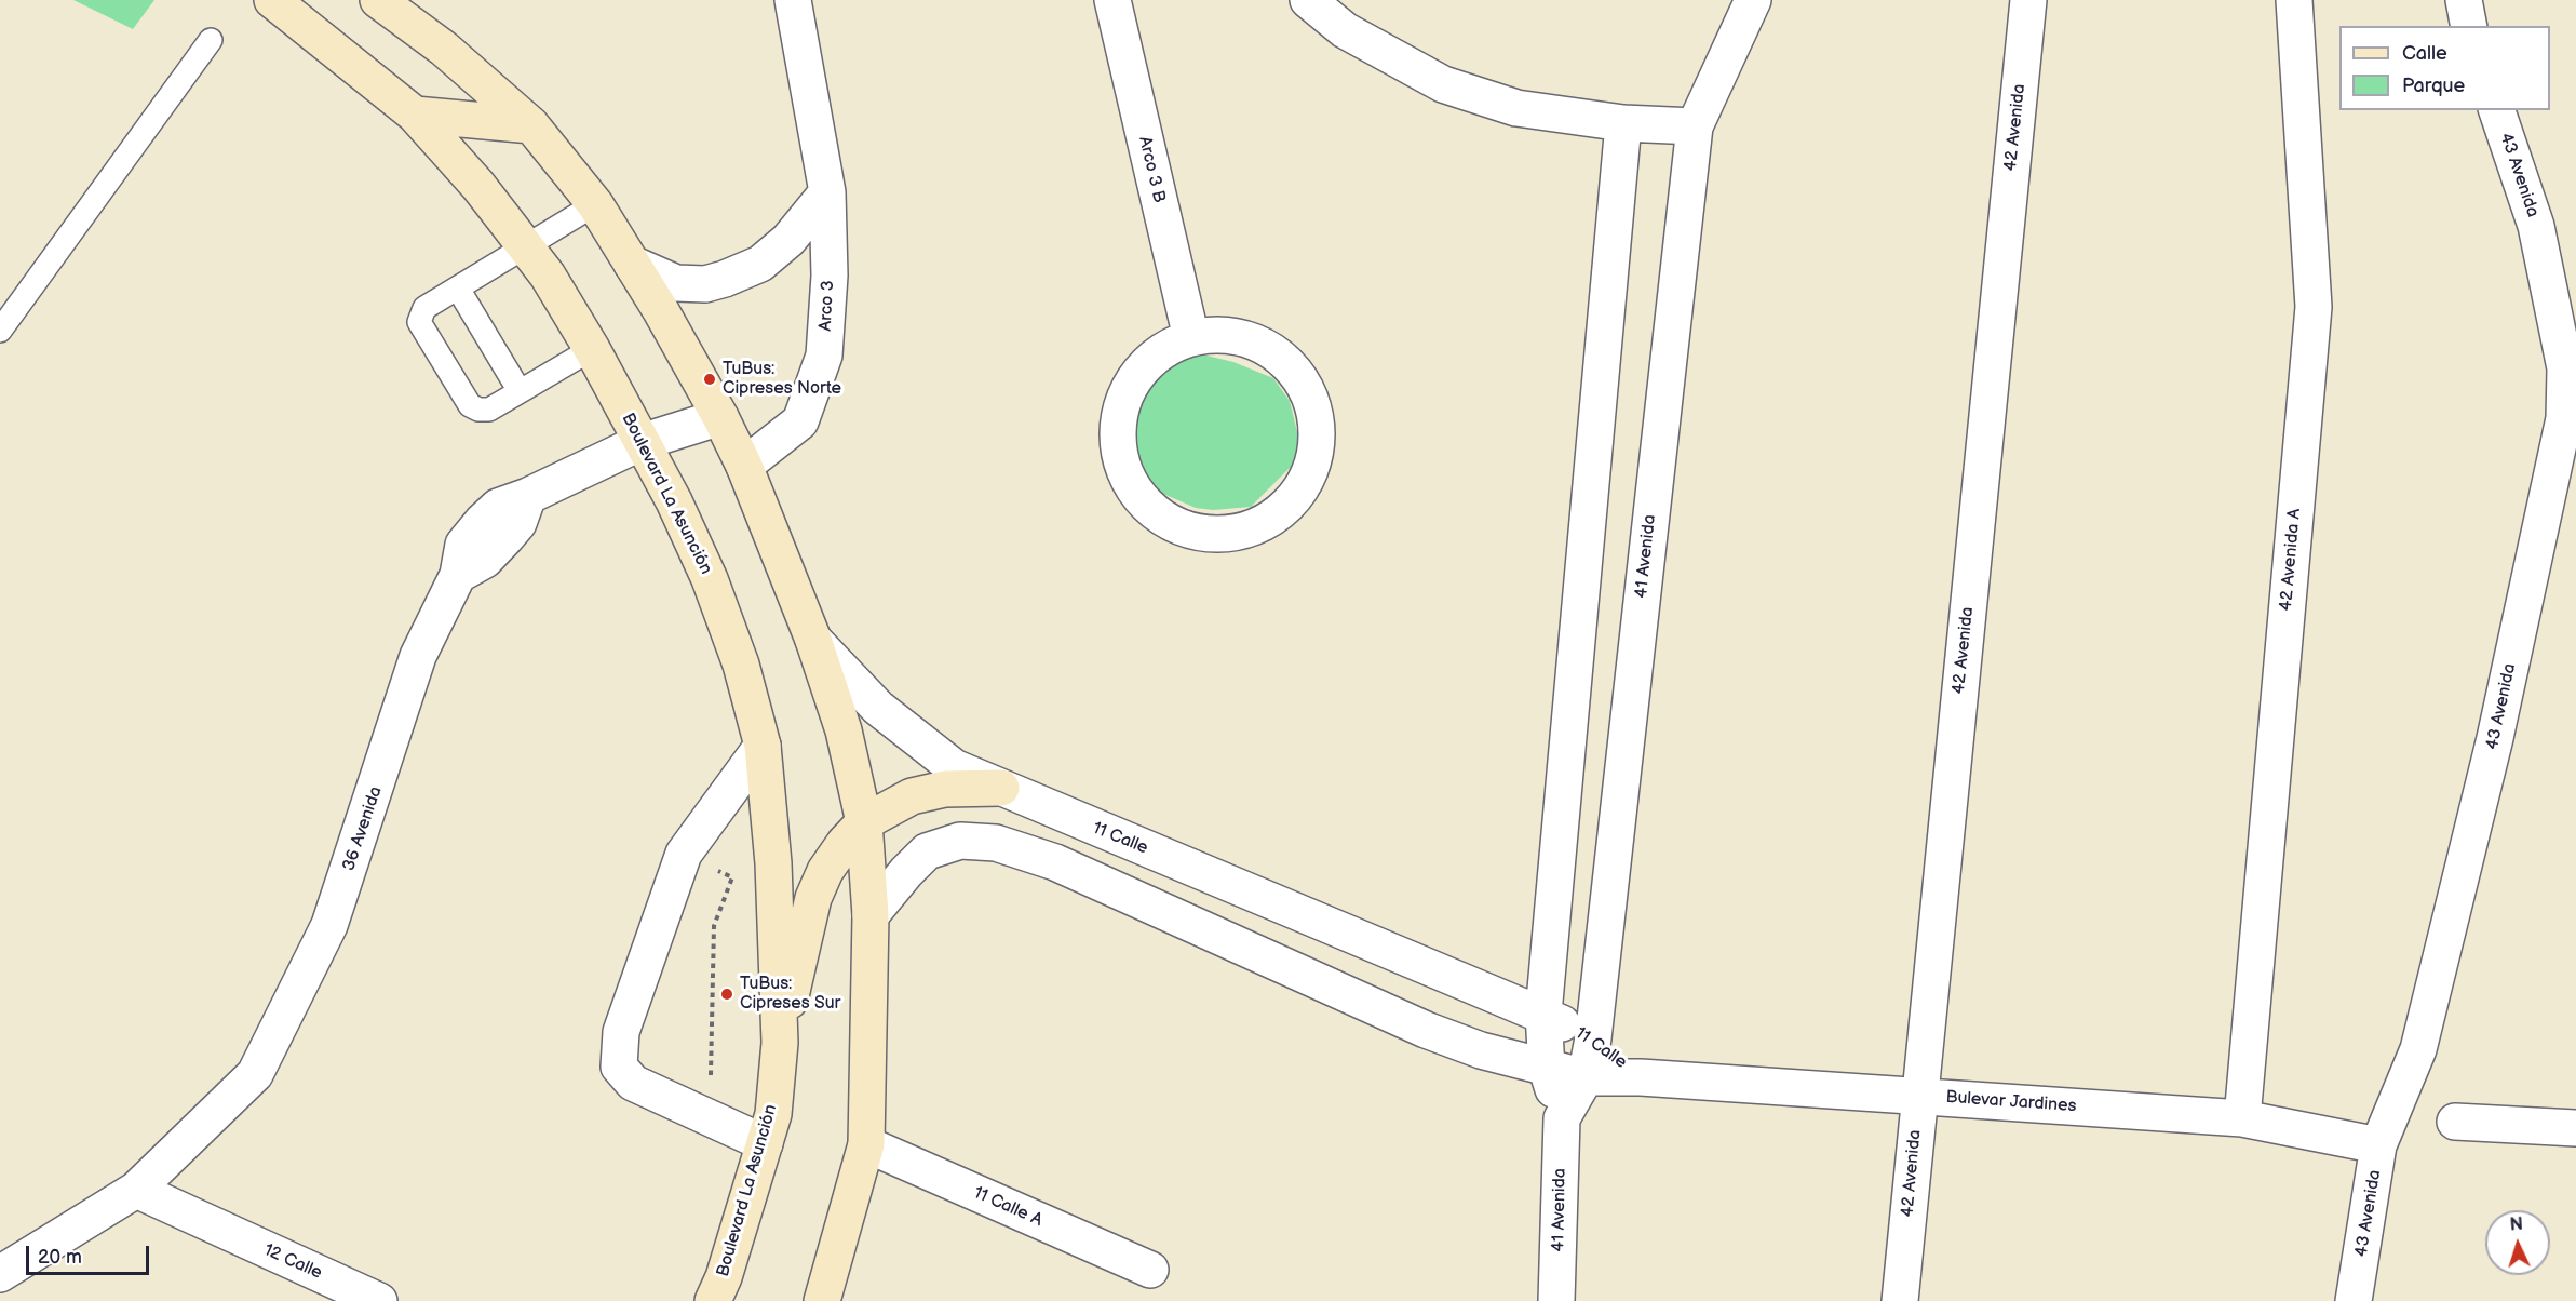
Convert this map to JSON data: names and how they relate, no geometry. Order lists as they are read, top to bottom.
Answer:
{
  "streets": {
    "main road": ["Boulevard La Asunción"],
    "street": [
      "42 Avenida",
      "Arco 3 B",
      "43 Avenida",
      "Arco 3",
      "41 Avenida",
      "42 Avenida A",
      "36 Avenida",
      "11 Calle",
      "Bulevar Jardines",
      "11 Calle A",
      "12 Calle"
    ]
  },
  "crossings": [
    ["42 Avenida", "Bulevar Jardines"],
    ["43 Avenida", "Bulevar Jardines"],
    ["Boulevard La Asunción", "36 Avenida"],
    ["41 Avenida", "11 Calle"],
    ["42 Avenida A", "Bulevar Jardines"],
    ["36 Avenida", "12 Calle"],
    ["11 Calle", "Bulevar Jardines"]
  ],
  "places": ["TuBus: Cipreses Norte", "TuBus: Cipreses Sur"],
  "legend": ["Calle", "Parque"],
  "scale_bar": "20 m",
  "north": "top"
}
